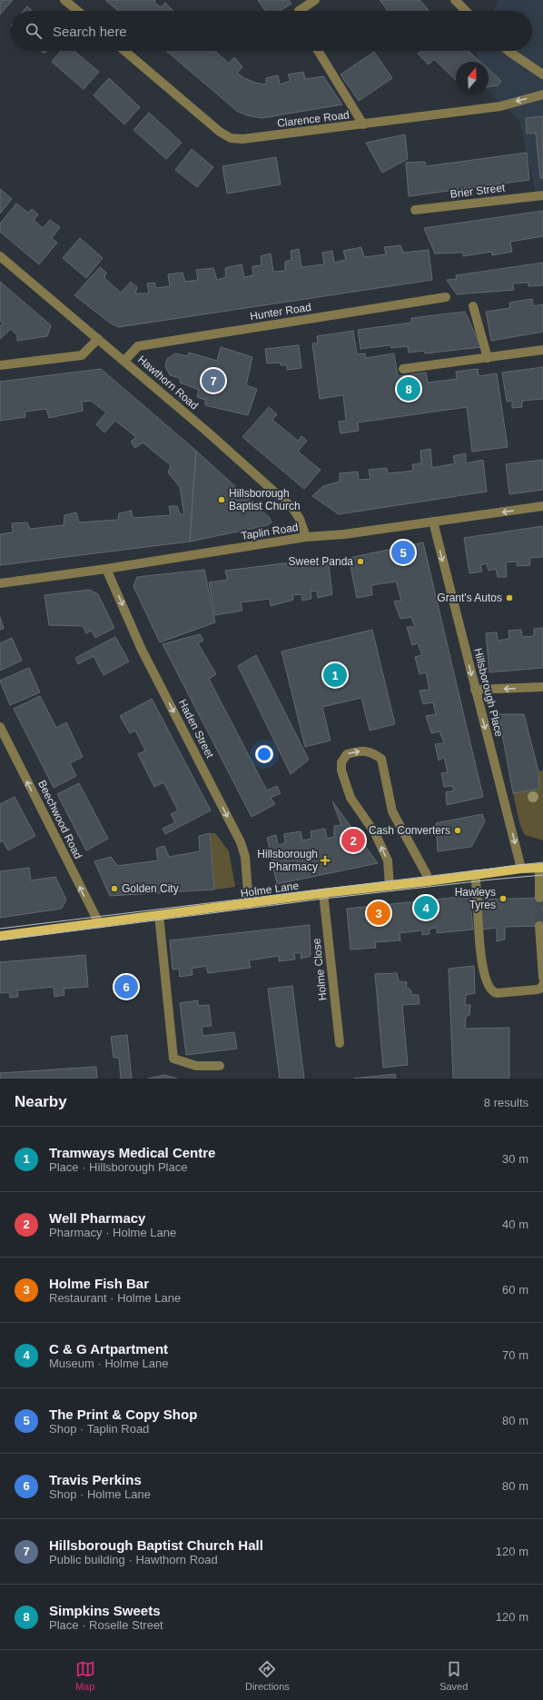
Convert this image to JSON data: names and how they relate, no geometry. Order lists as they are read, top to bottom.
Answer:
{
  "streets": {
    "main road": ["Holme Lane"],
    "street": [
      "Clarence Road",
      "Brier Street",
      "Hunter Road",
      "Hawthorn Road",
      "Taplin Road",
      "Hillsborough Place",
      "Haden Street",
      "Beechwood Road",
      "Holme Close"
    ]
  },
  "crossings": [
    ["Hunter Road", "Hawthorn Road"],
    ["Hawthorn Road", "Taplin Road"],
    ["Taplin Road", "Hillsborough Place"],
    ["Taplin Road", "Haden Street"],
    ["Hillsborough Place", "Holme Lane"],
    ["Haden Street", "Holme Lane"],
    ["Beechwood Road", "Holme Lane"],
    ["Holme Lane", "Holme Close"]
  ],
  "one_way": [
    "Clarence Road",
    "Hillsborough Place",
    "Haden Street",
    "Beechwood Road"
  ],
  "places": {
    "other": [
      "Hillsborough Baptist Church",
      "Sweet Panda",
      "Grant's Autos",
      "Cash Converters",
      "Golden City",
      "Hawleys Tyres"
    ],
    "health": ["Hillsborough Pharmacy"]
  },
  "north": "top",
  "page": {
    "search": "Search here",
    "pins": [
      "7",
      "8",
      "5",
      "1",
      "2",
      "4",
      "3",
      "6"
    ],
    "heading": ["Nearby", "8 results"],
    "list": [
      {
        "mark": "1",
        "name": "Tramways Medical Centre",
        "note": "Place · Hillsborough Place",
        "value": "30 m"
      },
      {
        "mark": "2",
        "name": "Well Pharmacy",
        "note": "Pharmacy · Holme Lane",
        "value": "40 m"
      },
      {
        "mark": "3",
        "name": "Holme Fish Bar",
        "note": "Restaurant · Holme Lane",
        "value": "60 m"
      },
      {
        "mark": "4",
        "name": "C & G Artpartment",
        "note": "Museum · Holme Lane",
        "value": "70 m"
      },
      {
        "mark": "5",
        "name": "The Print & Copy Shop",
        "note": "Shop · Taplin Road",
        "value": "80 m"
      },
      {
        "mark": "6",
        "name": "Travis Perkins",
        "note": "Shop · Holme Lane",
        "value": "80 m"
      },
      {
        "mark": "7",
        "name": "Hillsborough Baptist Church Hall",
        "note": "Public building · Hawthorn Road",
        "value": "120 m"
      },
      {
        "mark": "8",
        "name": "Simpkins Sweets",
        "note": "Place · Roselle Street",
        "value": "120 m"
      }
    ],
    "nav": ["Map", "Directions", "Saved"]
  }
}
